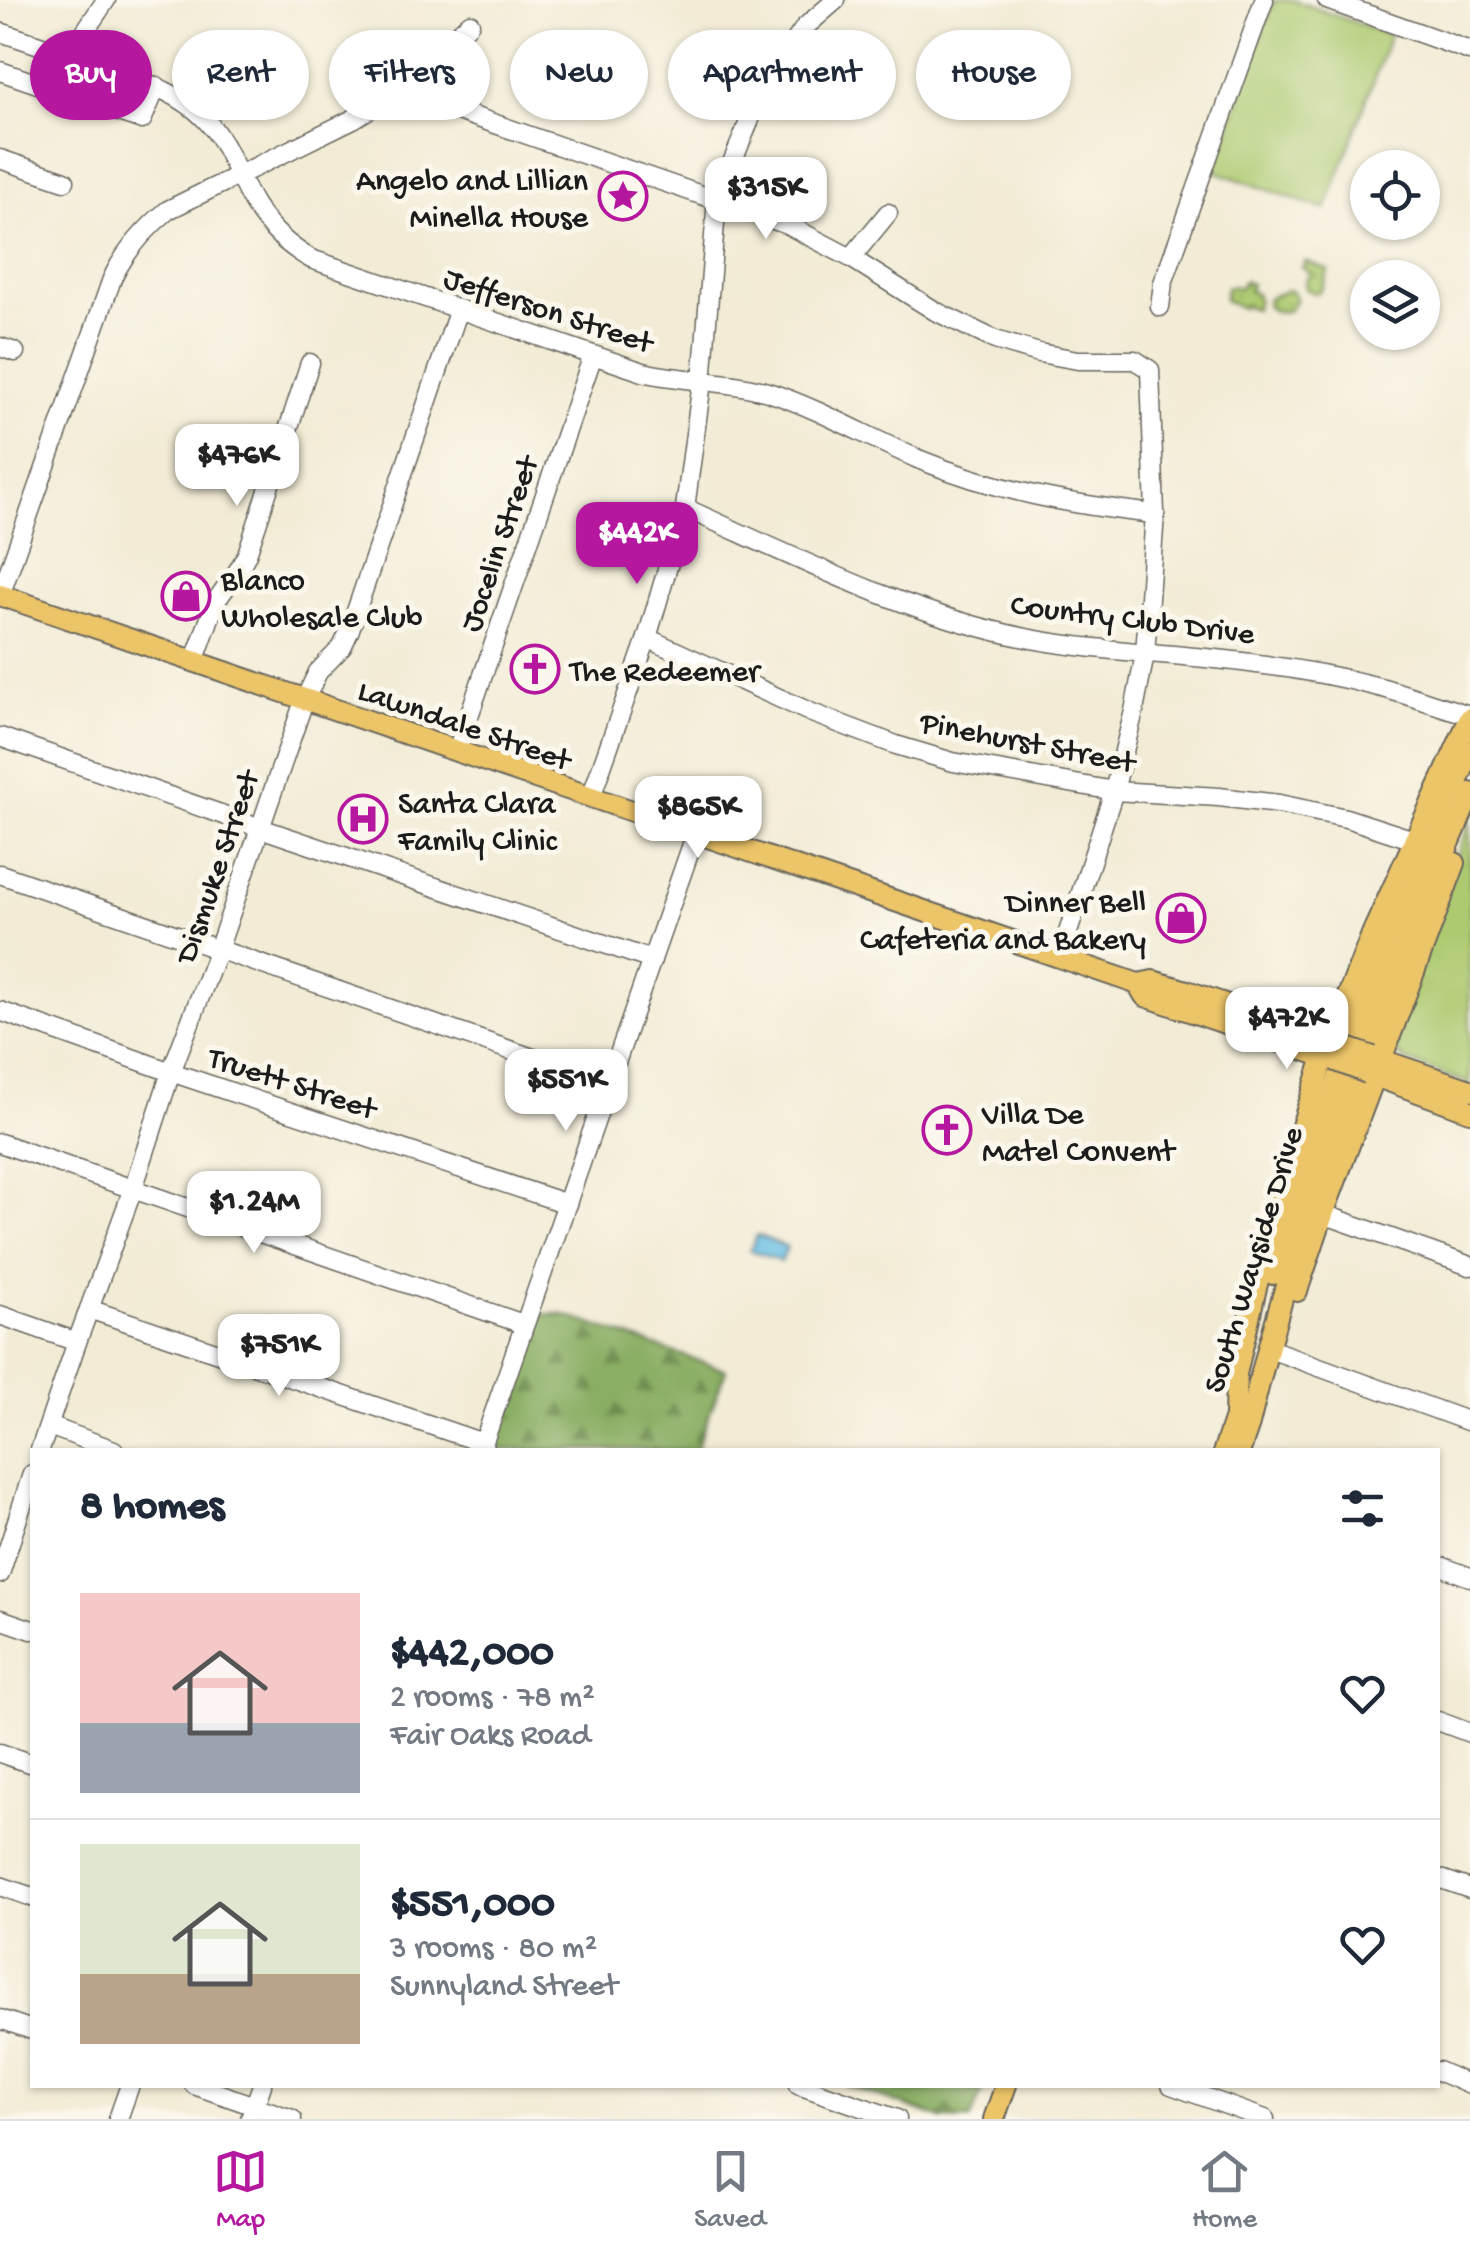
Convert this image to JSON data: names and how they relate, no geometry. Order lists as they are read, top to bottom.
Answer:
{
  "streets": {
    "main road": ["Lawndale Street", "South Wayside Drive"],
    "street": [
      "Jefferson Street",
      "Jocelin Street",
      "Country Club Drive",
      "Pinehurst Street",
      "Dismuke Street",
      "Truett Street"
    ]
  },
  "crossings": [
    ["Jefferson Street", "Jocelin Street"],
    ["Jefferson Street", "Dismuke Street"],
    ["Jocelin Street", "Lawndale Street"],
    ["Lawndale Street", "Dismuke Street"],
    ["Dismuke Street", "Truett Street"]
  ],
  "places": {
    "place": ["Angelo and Lillian Minella House"],
    "shop": ["Blanco Wholesale Club", "Dinner Bell Cafeteria and Bakery"],
    "church": ["The Redeemer", "Villa De Matel Convent"],
    "hospital": ["Santa Clara Family Clinic"]
  },
  "page": {
    "chip": [
      "Buy",
      "Rent",
      "Filters",
      "New",
      "Apartment",
      "House"
    ],
    "price": [
      "$315K",
      "$476K",
      "$442K",
      "$865K",
      "$472K",
      "$551K",
      "$1.24M",
      "$751K"
    ],
    "heading": "8 homes",
    "list": [
      {
        "name": "$442,000",
        "note": "2 rooms · 78 m² · Fair Oaks Road"
      },
      {
        "name": "$551,000",
        "note": "3 rooms · 80 m² · Sunnyland Street"
      }
    ],
    "tabs": ["Map", "Saved", "Home"]
  }
}
